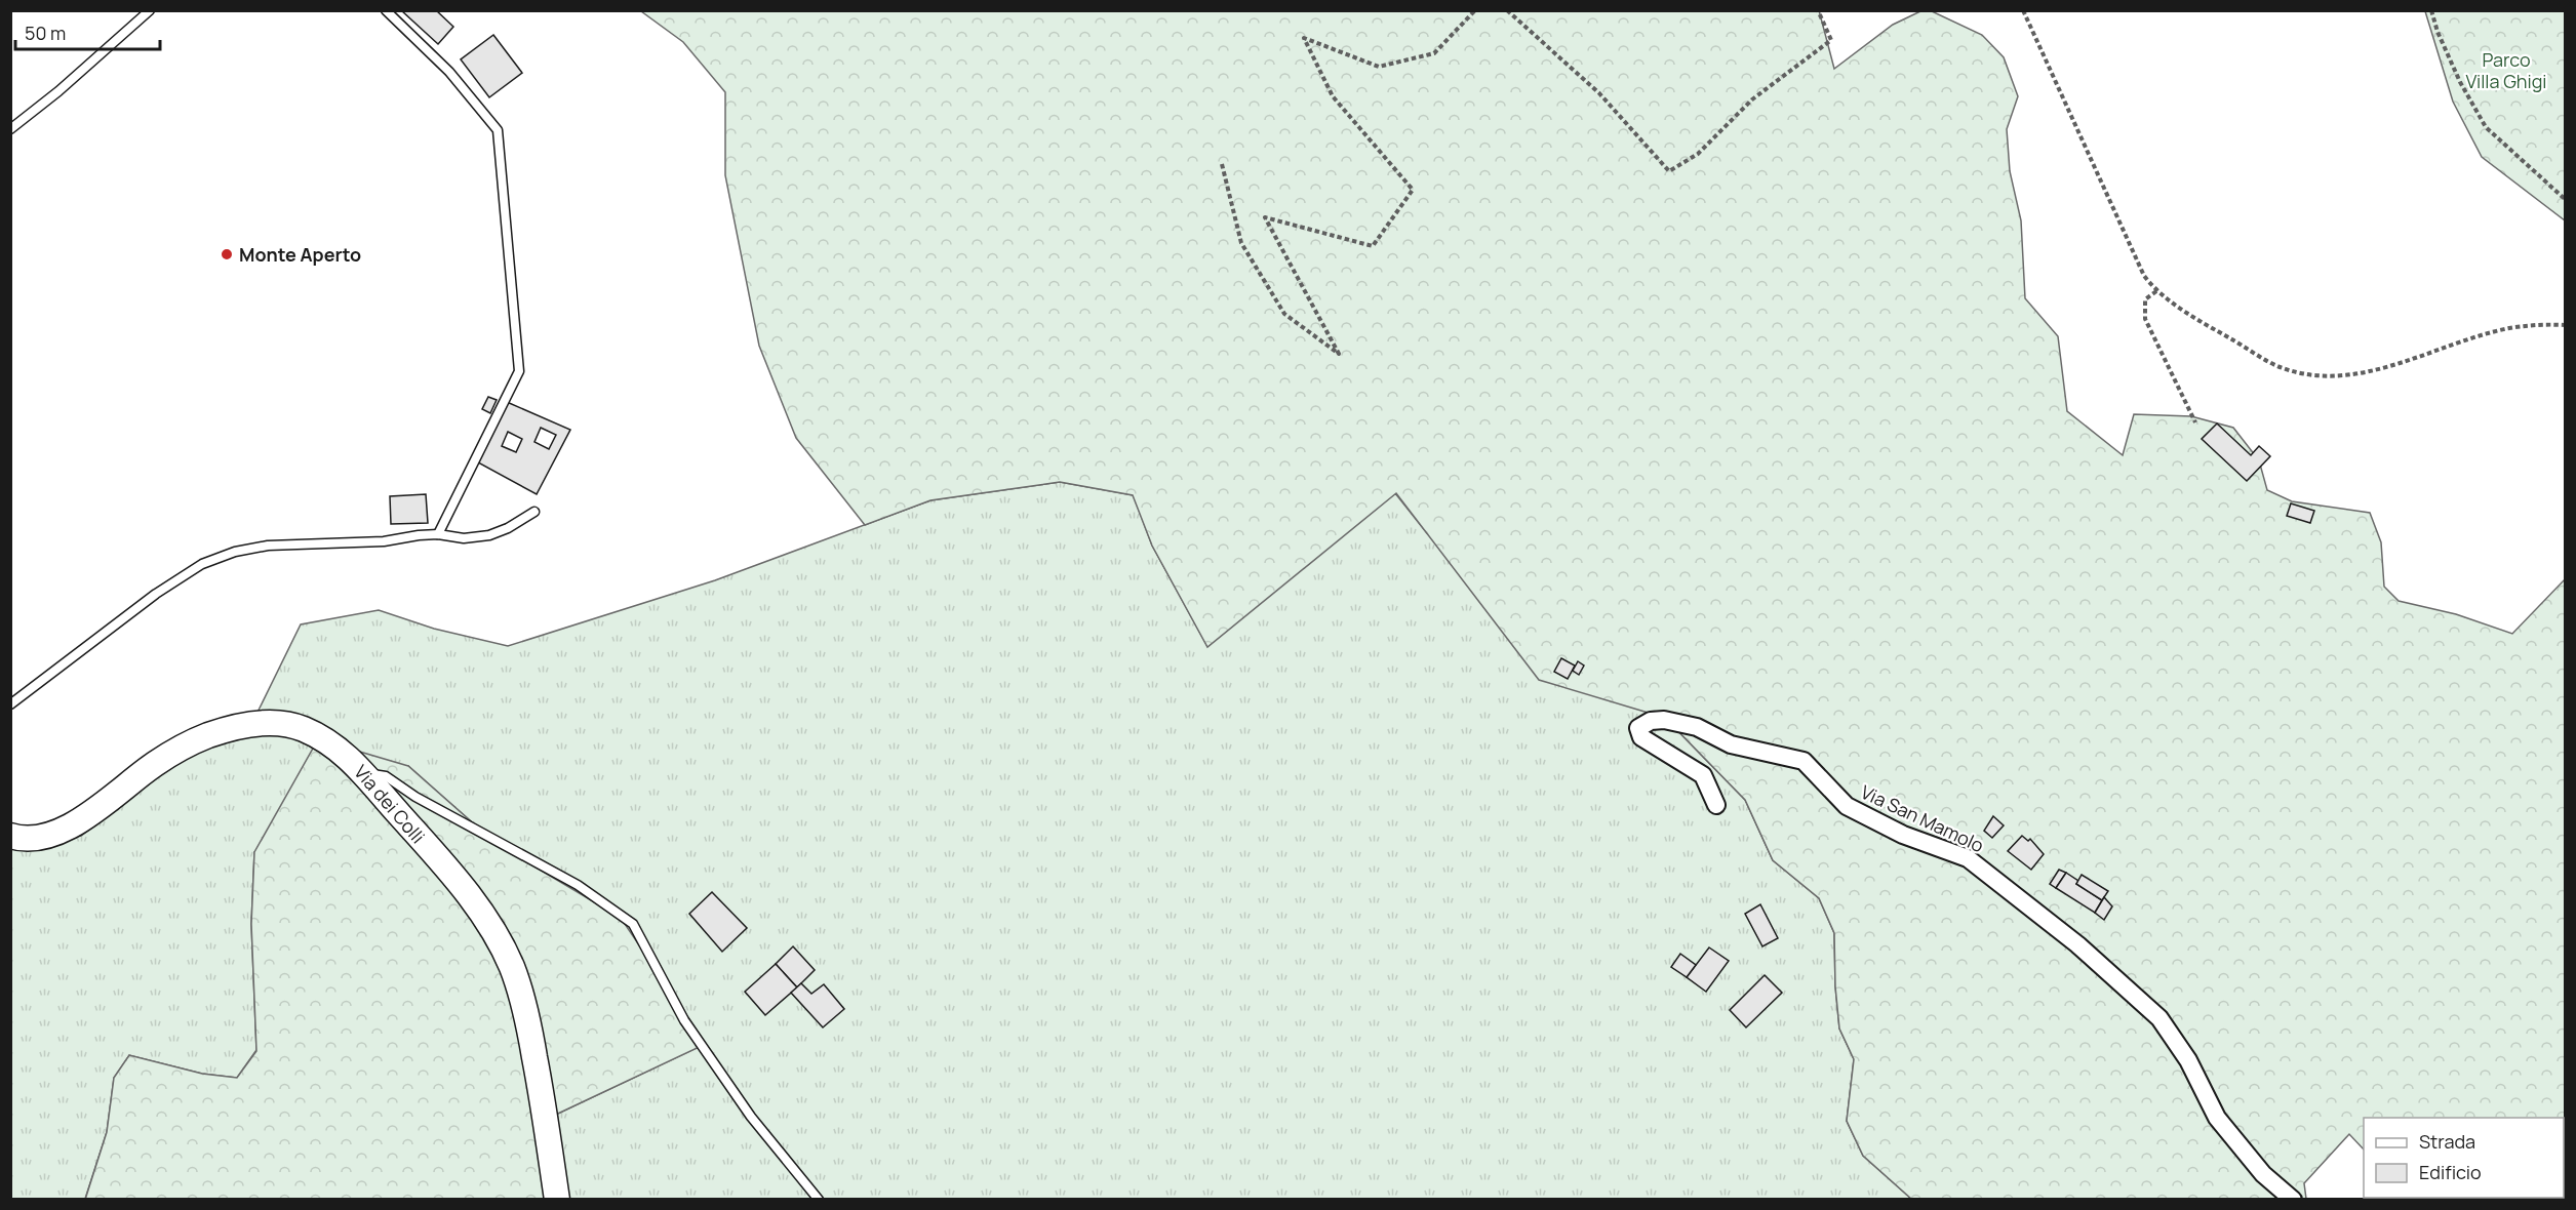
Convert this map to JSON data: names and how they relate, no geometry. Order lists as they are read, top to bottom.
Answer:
{
  "streets": {
    "main road": ["Via dei Colli"],
    "street": ["Via San Mamolo"]
  },
  "parks": ["Parco Villa Ghigi"],
  "places": ["Monte Aperto"],
  "legend": ["Strada", "Edificio"],
  "scale_bar": "50 m"
}
